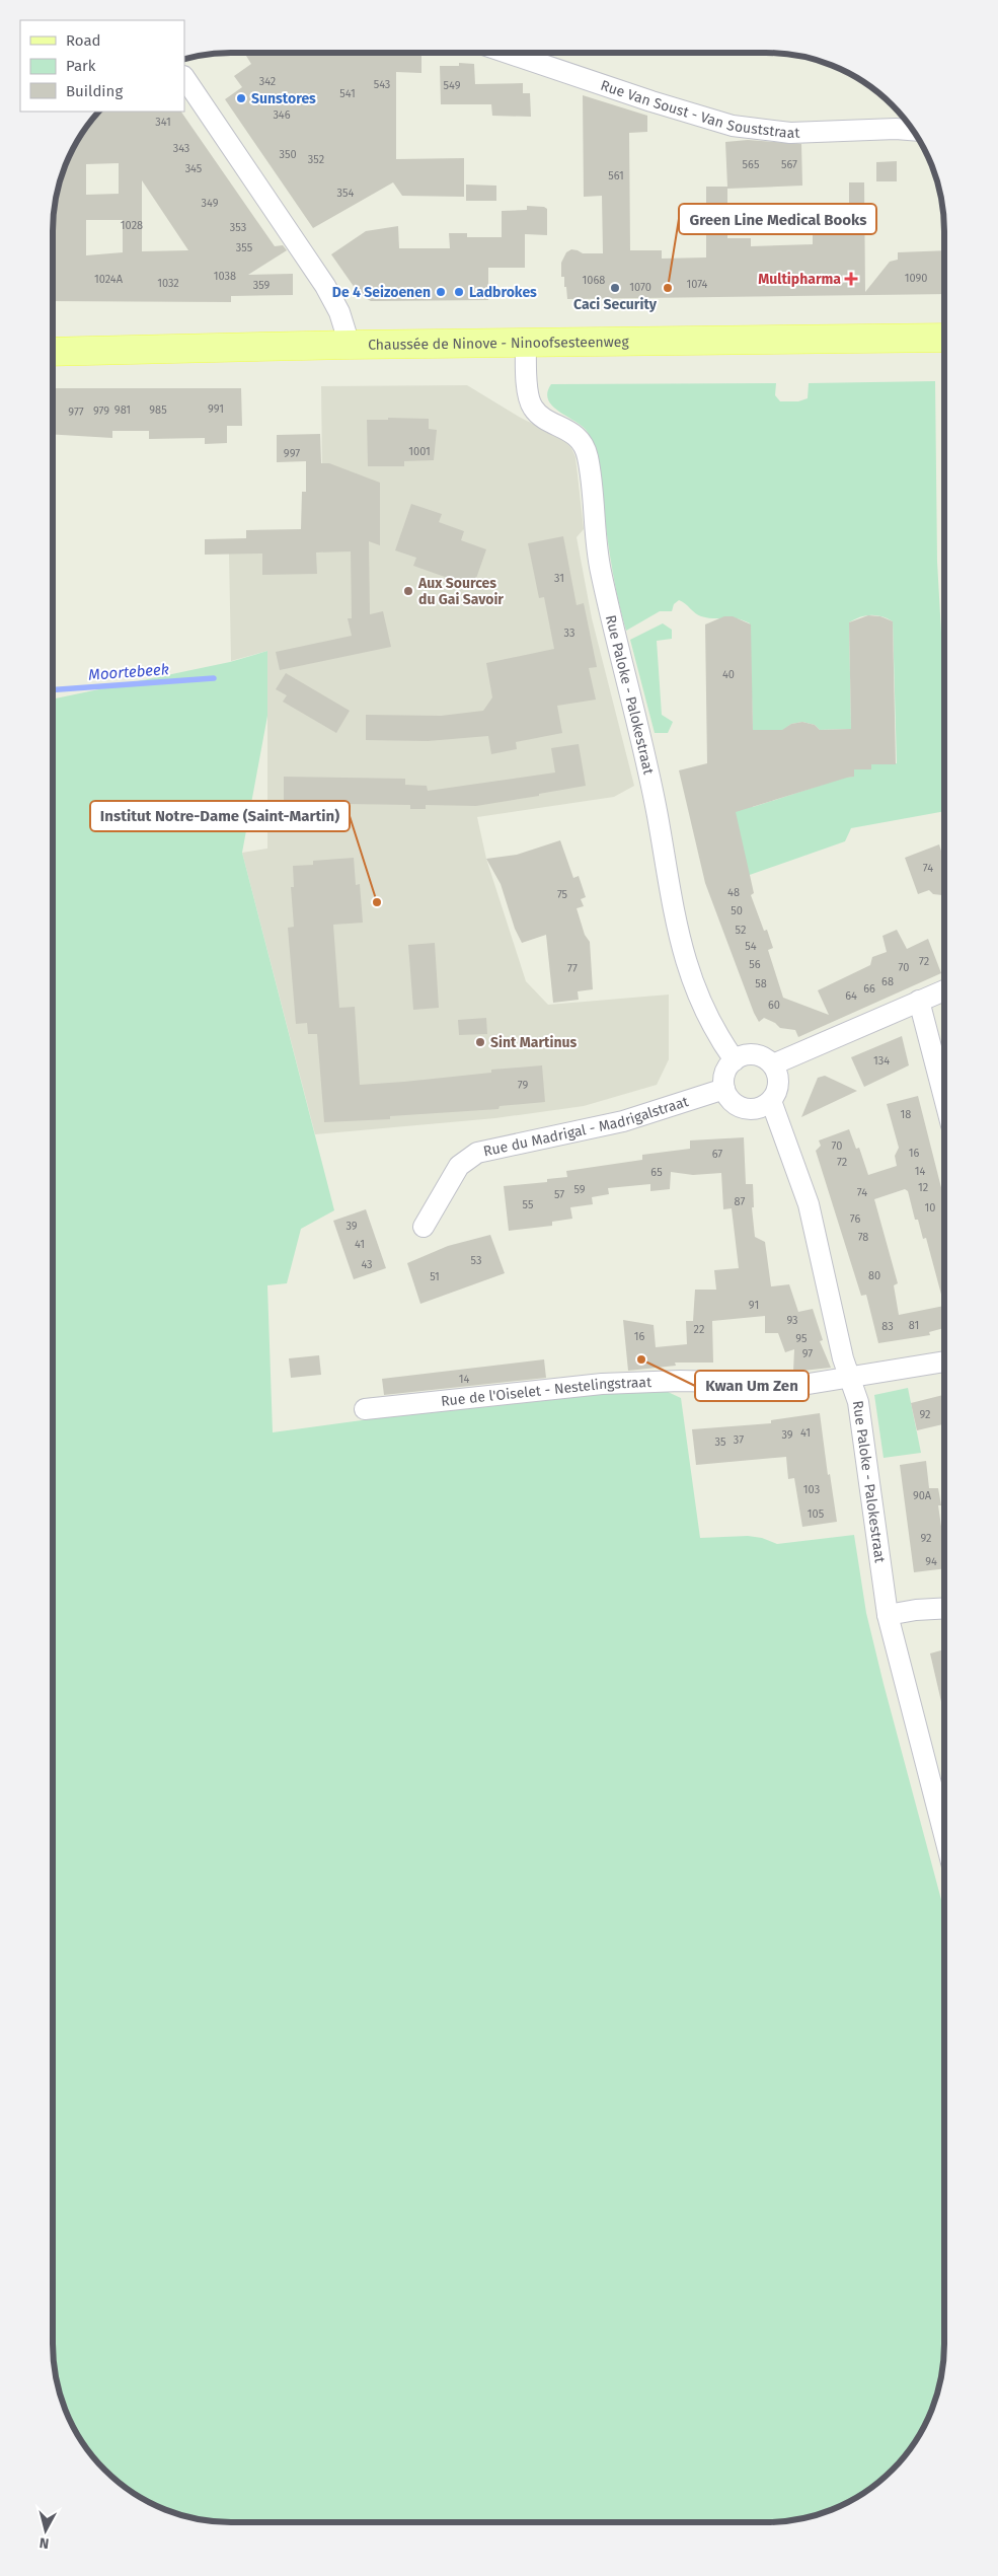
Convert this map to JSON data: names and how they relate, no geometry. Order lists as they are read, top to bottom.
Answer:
{
  "streets": {
    "main road": ["Chaussée de Ninove - Ninoofsesteenweg"],
    "street": [
      "Rue Van Soust - Van Souststraat",
      "Rue Paloke - Palokestraat",
      "Rue du Madrigal - Madrigalstraat",
      "Rue de l'Oiselet - Nestelingstraat"
    ]
  },
  "crossings": [
    ["Chaussée de Ninove - Ninoofsesteenweg", "Rue Paloke - Palokestraat"],
    ["Rue Paloke - Palokestraat", "Rue du Madrigal - Madrigalstraat"],
    ["Rue Paloke - Palokestraat", "Rue de l'Oiselet - Nestelingstraat"]
  ],
  "water": ["Moortebeek"],
  "places": {
    "other": [
      "Sunstores",
      "Caci Security",
      "Green Line Medical Books",
      "De 4 Seizoenen",
      "Ladbrokes",
      "Aux Sources du Gai Savoir",
      "Institut Notre-Dame (Saint-Martin)",
      "Sint Martinus",
      "Kwan Um Zen"
    ],
    "health": ["Multipharma"]
  },
  "house_numbers": [
    "342",
    "543",
    "549",
    "541",
    "346",
    "341",
    "343",
    "350",
    "352",
    "565",
    "567",
    "345",
    "561",
    "354",
    "349",
    "1028",
    "353",
    "355",
    "1038",
    "1090",
    "1024A",
    "1068",
    "1032",
    "1074",
    "359",
    "1070",
    "991",
    "981",
    "985",
    "979",
    "977",
    "1001",
    "997",
    "31",
    "33",
    "40",
    "74",
    "48",
    "75",
    "50",
    "52",
    "54",
    "72",
    "56",
    "70",
    "77",
    "68",
    "58",
    "66",
    "64",
    "60",
    "134",
    "79",
    "18",
    "70",
    "16",
    "67",
    "72",
    "14",
    "65",
    "12",
    "59",
    "74",
    "57",
    "87",
    "55",
    "10",
    "76",
    "39",
    "78",
    "41",
    "53",
    "43",
    "80",
    "51",
    "91",
    "93",
    "81",
    "83",
    "22",
    "16",
    "95",
    "97",
    "14",
    "92",
    "41",
    "39",
    "37",
    "35",
    "103",
    "90A",
    "105",
    "92",
    "94"
  ],
  "legend": ["Road", "Park", "Building"],
  "north": "bottom"
}
